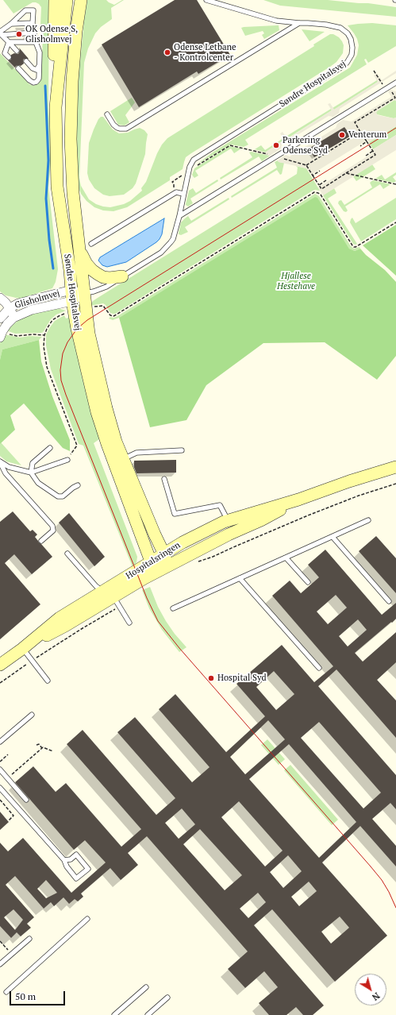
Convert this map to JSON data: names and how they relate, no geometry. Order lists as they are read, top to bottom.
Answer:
{
  "streets": {
    "street": ["Søndre Hospitalsvej", "Glisholmvej", "Hospitalsringen"]
  },
  "crossings": [
    ["Søndre Hospitalsvej", "Glisholmvej"],
    ["Søndre Hospitalsvej", "Hospitalsringen"]
  ],
  "parks": ["Hjallese Hestehave"],
  "places": [
    "OK Odense S, Glisholmvej",
    "Odense Letbane - Kontrolcenter",
    "Venterum",
    "Parkering Odense Syd",
    "Hospital Syd"
  ],
  "scale_bar": "50 m",
  "north": "bottom right"
}
